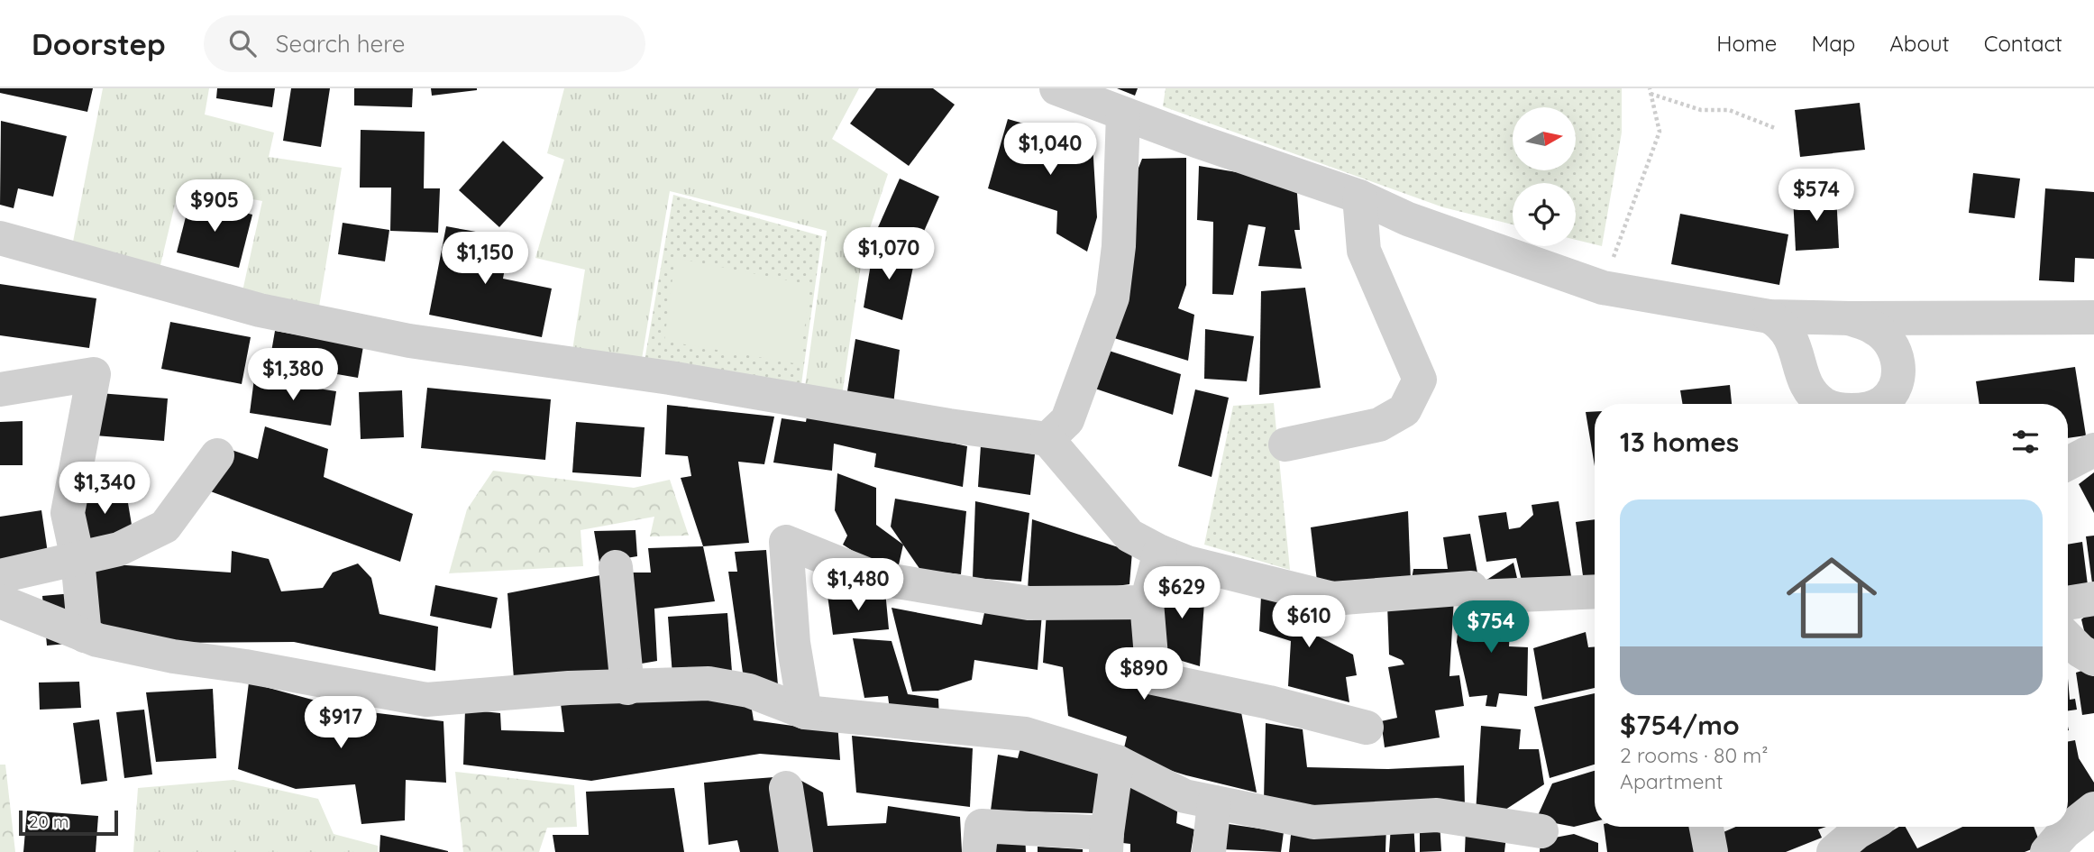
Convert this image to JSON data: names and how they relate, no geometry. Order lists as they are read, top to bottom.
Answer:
{
  "scale_bar": "20 m",
  "north": "right",
  "page": {
    "header": "Doorstep",
    "search": "Search here",
    "nav": [
      "Home",
      "Map",
      "About",
      "Contact"
    ],
    "price": [
      "$1,040",
      "$574",
      "$905",
      "$1,070",
      "$1,150",
      "$1,380",
      "$1,340",
      "$1,480",
      "$629",
      "$610",
      "$754",
      "$890",
      "$917"
    ],
    "heading": "13 homes",
    "list": [
      {
        "name": "$754/mo",
        "note": "2 rooms · 80 m² · Apartment"
      }
    ],
    "scale": "20 m"
  }
}
